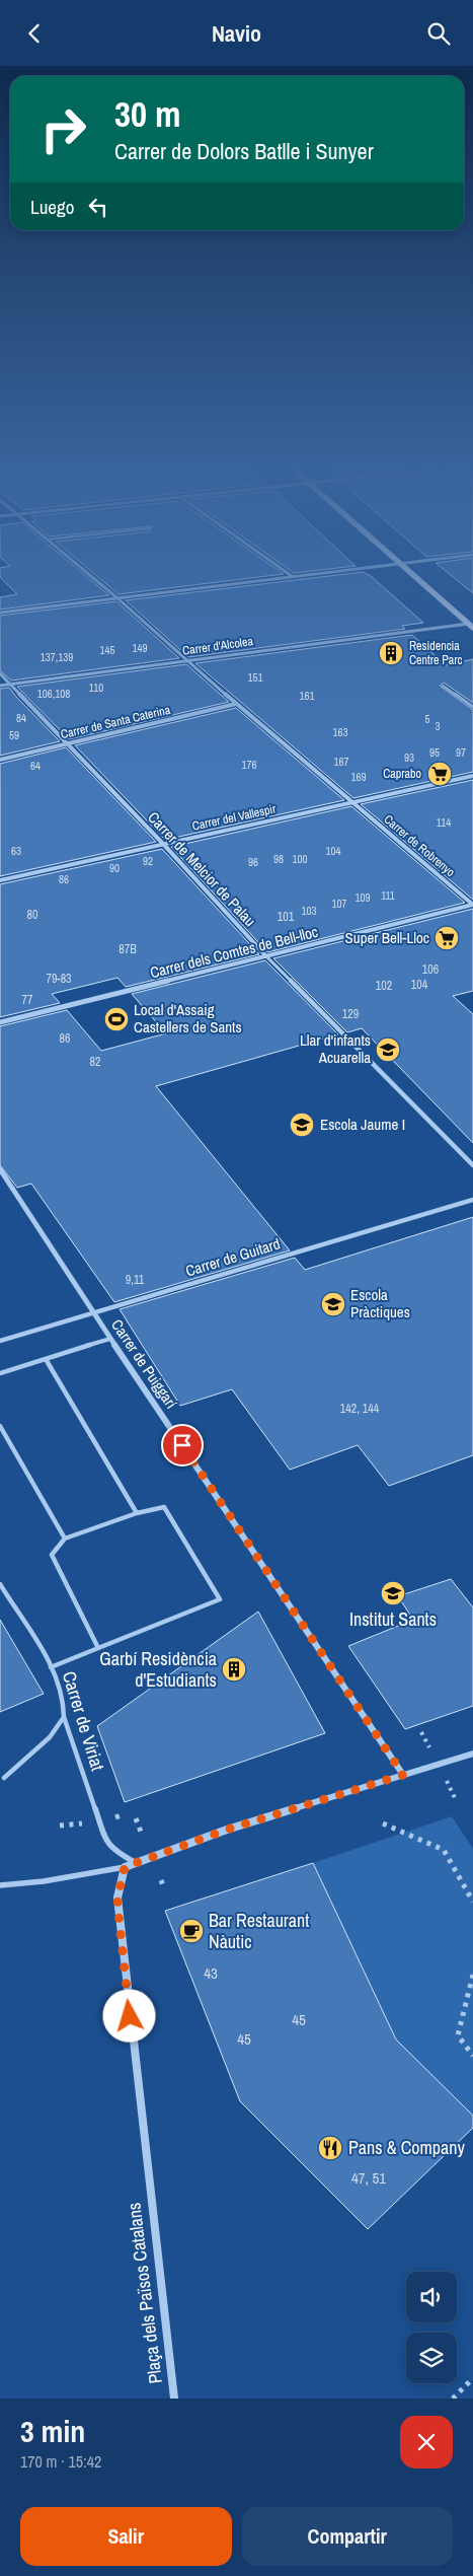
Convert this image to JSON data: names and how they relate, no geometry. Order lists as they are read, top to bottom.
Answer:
{
  "streets": {
    "street": [
      "Carrer d'Alcolea",
      "Carrer de Santa Caterina",
      "Carrer del Vallespir",
      "Carrer de Robrenyo",
      "Carrer de Melcior de Palau",
      "Carrer dels Comtes de Bell-lloc",
      "Carrer de Guitard",
      "Carrer de Puiggarí",
      "Plaça dels Països Catalans"
    ],
    "lane": ["Carrer de Viriat"]
  },
  "crossings": [
    ["Carrer d'Alcolea", "Carrer de Robrenyo"],
    ["Carrer d'Alcolea", "Carrer de Melcior de Palau"],
    ["Carrer de Santa Caterina", "Carrer de Robrenyo"],
    ["Carrer de Santa Caterina", "Carrer de Melcior de Palau"],
    ["Carrer del Vallespir", "Carrer de Robrenyo"],
    ["Carrer del Vallespir", "Carrer de Melcior de Palau"],
    ["Carrer de Robrenyo", "Carrer dels Comtes de Bell-lloc"],
    ["Carrer de Melcior de Palau", "Carrer dels Comtes de Bell-lloc"],
    ["Carrer de Guitard", "Carrer de Puiggarí"]
  ],
  "places": {
    "building": ["Residencia Centre Parc", "Garbí Residència d'Estudiants"],
    "supermarket": ["Caprabo", "Super Bell-Lloc"],
    "sports": ["Local d'Assaig Castellers de Sants"],
    "school or university": [
      "Llar d'infants Acuarella",
      "Escola Jaume I",
      "Escola Pràctiques",
      "Institut Sants"
    ],
    "cafe": ["Bar Restaurant Nàutic"],
    "restaurant": ["Pans & Company"]
  },
  "house_numbers": [
    "149",
    "145",
    "137,139",
    "151",
    "110",
    "106,108",
    "161",
    "84",
    "5",
    "3",
    "163",
    "59",
    "95",
    "97",
    "93",
    "167",
    "176",
    "64",
    "169",
    "114",
    "63",
    "104",
    "98",
    "100",
    "92",
    "96",
    "90",
    "86",
    "111",
    "109",
    "107",
    "103",
    "80",
    "101",
    "87B",
    "106",
    "79-83",
    "104",
    "102",
    "77",
    "129",
    "86",
    "82",
    "9,11",
    "142, 144",
    "43",
    "45",
    "45",
    "47, 51"
  ],
  "page": {
    "header": "Navio",
    "turn": ["30 m", "Carrer de Dolors Batlle i Sunyer"],
    "then": "Luego",
    "heading": ["3 min", "170 m · 15:42"],
    "buttons": ["Salir", "Compartir"]
  }
}
